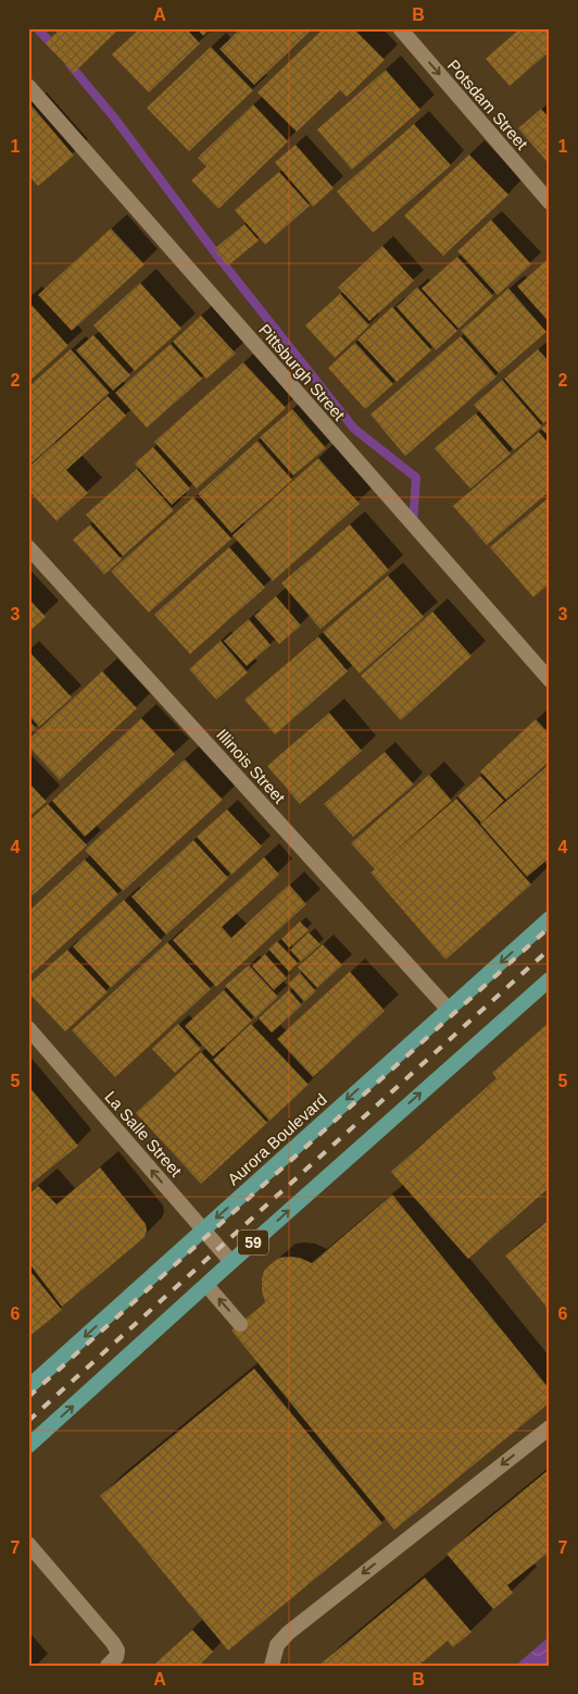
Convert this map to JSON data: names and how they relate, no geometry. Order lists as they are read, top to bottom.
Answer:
{
  "streets": {
    "main road": ["Aurora Boulevard", "59"],
    "street": [
      "Potsdam Street",
      "Pittsburgh Street",
      "Illinois Street",
      "La Salle Street"
    ]
  },
  "crossings": [
    ["Illinois Street", "Aurora Boulevard"],
    ["La Salle Street", "Aurora Boulevard"],
    ["La Salle Street", "59"]
  ],
  "one_way": ["Potsdam Street", "La Salle Street"],
  "grid": {
    "columns": ["A", "B"],
    "rows": [
      "1",
      "2",
      "3",
      "4",
      "5",
      "6",
      "7"
    ]
  }
}
